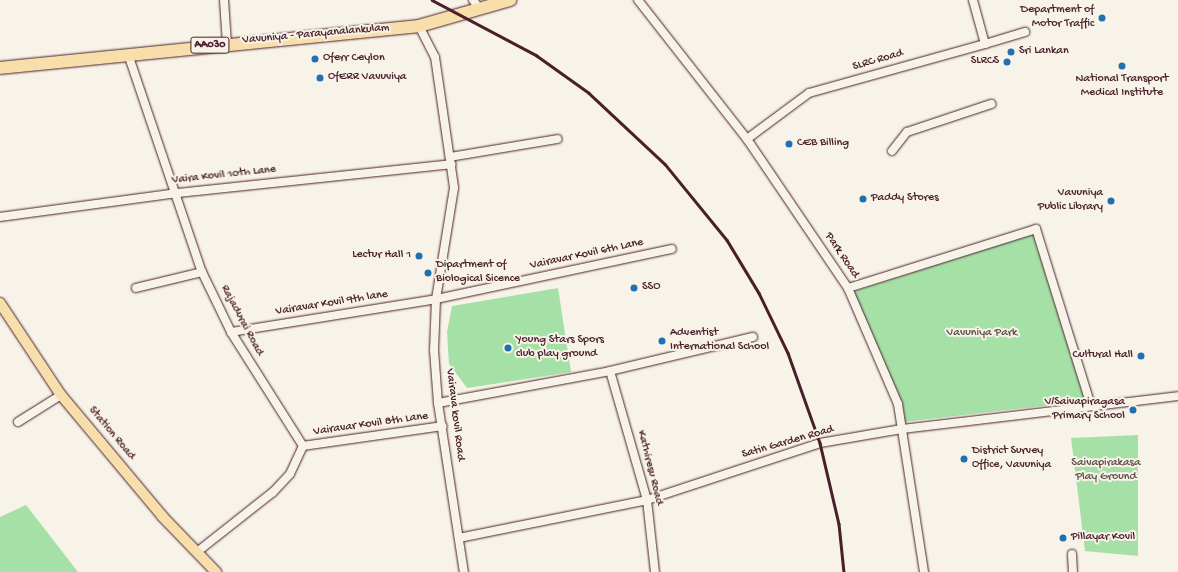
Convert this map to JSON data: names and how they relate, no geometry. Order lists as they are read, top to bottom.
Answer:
{
  "streets": {
    "highway": ["Vavuniya - Parayanalankulam", "AA030"],
    "main road": ["Station Road"],
    "street": [
      "SLRC Road",
      "Vaira Kovil 10th Lane",
      "Vairavar Kovil 6th Lane",
      "Park Road",
      "Vairavar Kovil 9th lane",
      "Rajadurai Road",
      "Vairava kovil Road",
      "Vairavar Kovil 8th Lane",
      "Satin Garden Road",
      "Kathiresu Road"
    ]
  },
  "crossings": [
    ["Vavuniya - Parayanalankulam", "Rajadurai Road"],
    ["Vavuniya - Parayanalankulam", "Vairava kovil Road"],
    ["SLRC Road", "Park Road"],
    ["Vaira Kovil 10th Lane", "Rajadurai Road"],
    ["Vaira Kovil 10th Lane", "Vairava kovil Road"],
    ["Vairavar Kovil 6th Lane", "Vairavar Kovil 9th lane"],
    ["Vairavar Kovil 6th Lane", "Vairava kovil Road"],
    ["Park Road", "Satin Garden Road"],
    ["Vairavar Kovil 9th lane", "Rajadurai Road"],
    ["Vairavar Kovil 9th lane", "Vairava kovil Road"],
    ["Rajadurai Road", "Vairavar Kovil 8th Lane"],
    ["Vairava kovil Road", "Vairavar Kovil 8th Lane"],
    ["Vairava kovil Road", "Satin Garden Road"],
    ["Satin Garden Road", "Kathiresu Road"]
  ],
  "parks": ["Vavuniya Park", "Saivapirakasa Play Ground"],
  "places": [
    "Department of Motor Traffic",
    "Sri Lankan",
    "Oferr Ceylon",
    "SLRCS",
    "National Transport Medical Institute",
    "OfERR Vavuviya",
    "CEB Billing",
    "Paddy Stores",
    "Vavuniya Public Library",
    "Lectur Hall 1",
    "Dipartment of Biological Sicence",
    "SSO",
    "Adventist International School",
    "Young Stars Spors club play ground",
    "Cultural Hall",
    "V/Saivapiragasa Primary School",
    "District Survey Office, Vavuniya",
    "Pillayar Kovil"
  ]
}
